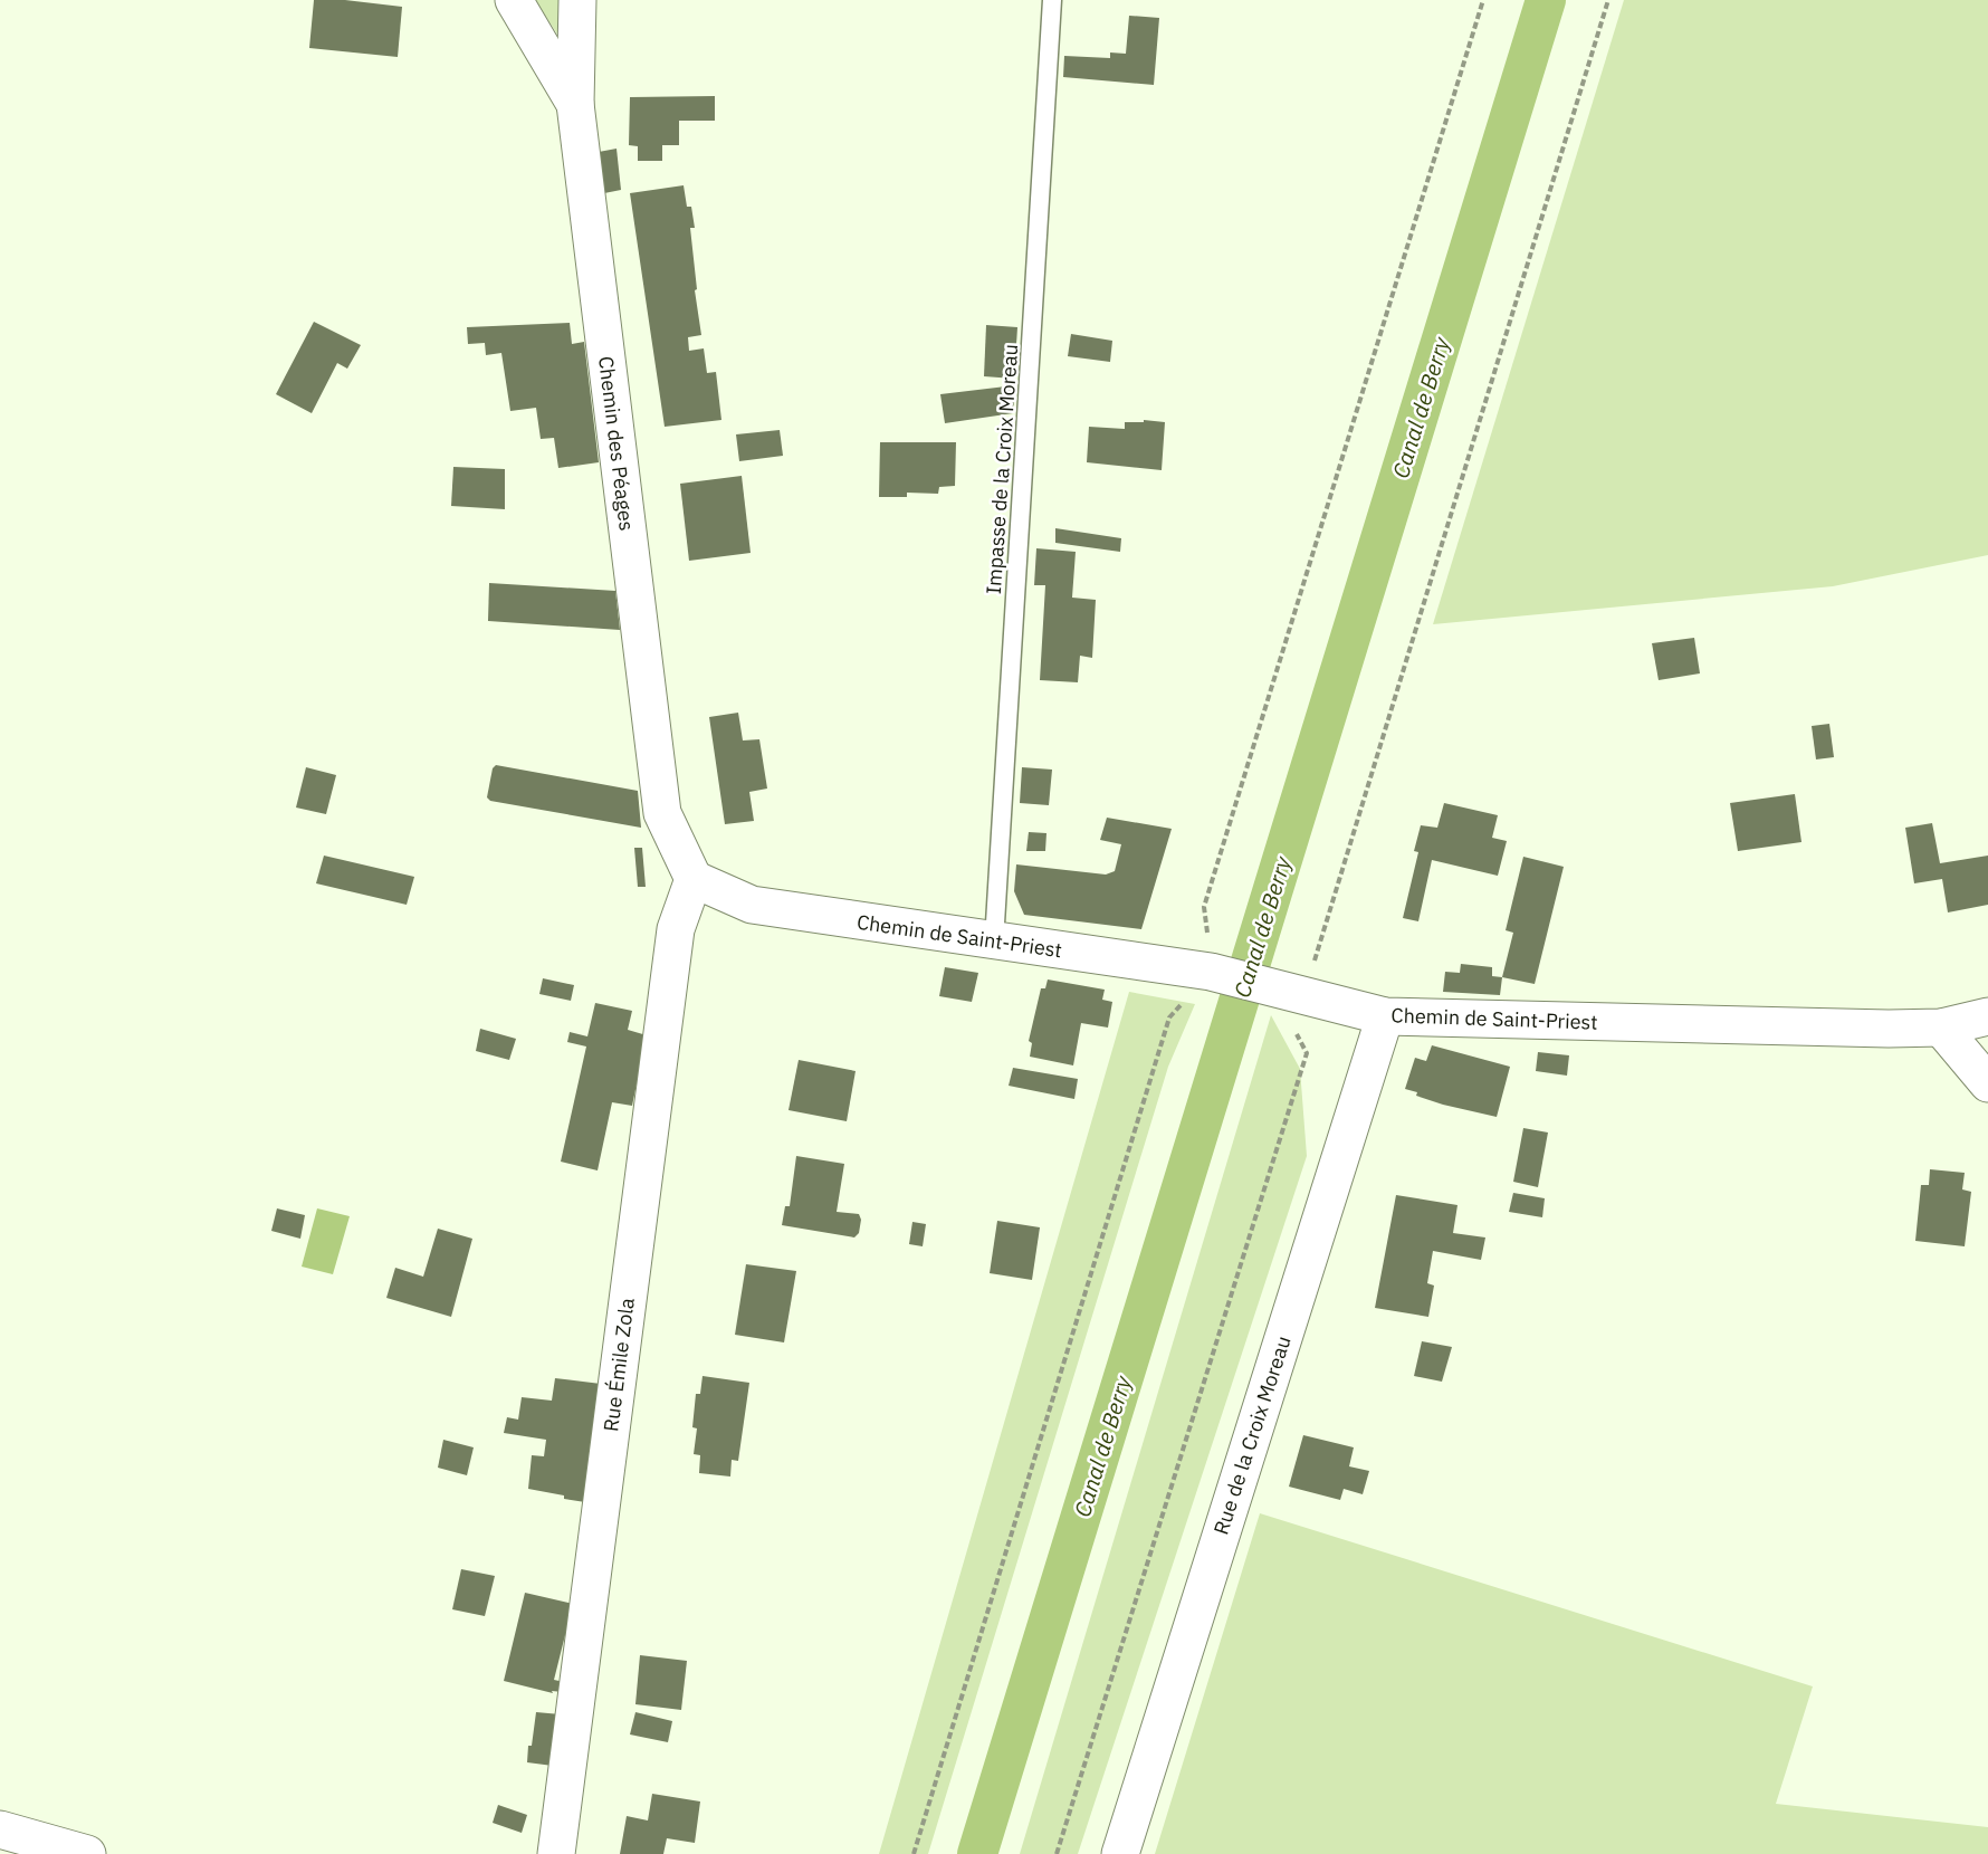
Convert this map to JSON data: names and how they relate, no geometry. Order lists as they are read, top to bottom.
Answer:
{
  "streets": {
    "street": [
      "Chemin des Péages",
      "Chemin de Saint-Priest",
      "Rue Émile Zola",
      "Rue de la Croix Moreau"
    ],
    "lane": ["Impasse de la Croix Moreau"]
  },
  "crossings": [
    ["Chemin des Péages", "Chemin de Saint-Priest"],
    ["Chemin des Péages", "Rue Émile Zola"],
    ["Impasse de la Croix Moreau", "Chemin de Saint-Priest"],
    ["Chemin de Saint-Priest", "Rue Émile Zola"],
    ["Chemin de Saint-Priest", "Rue de la Croix Moreau"]
  ],
  "water": ["Canal de Berry"]
}
